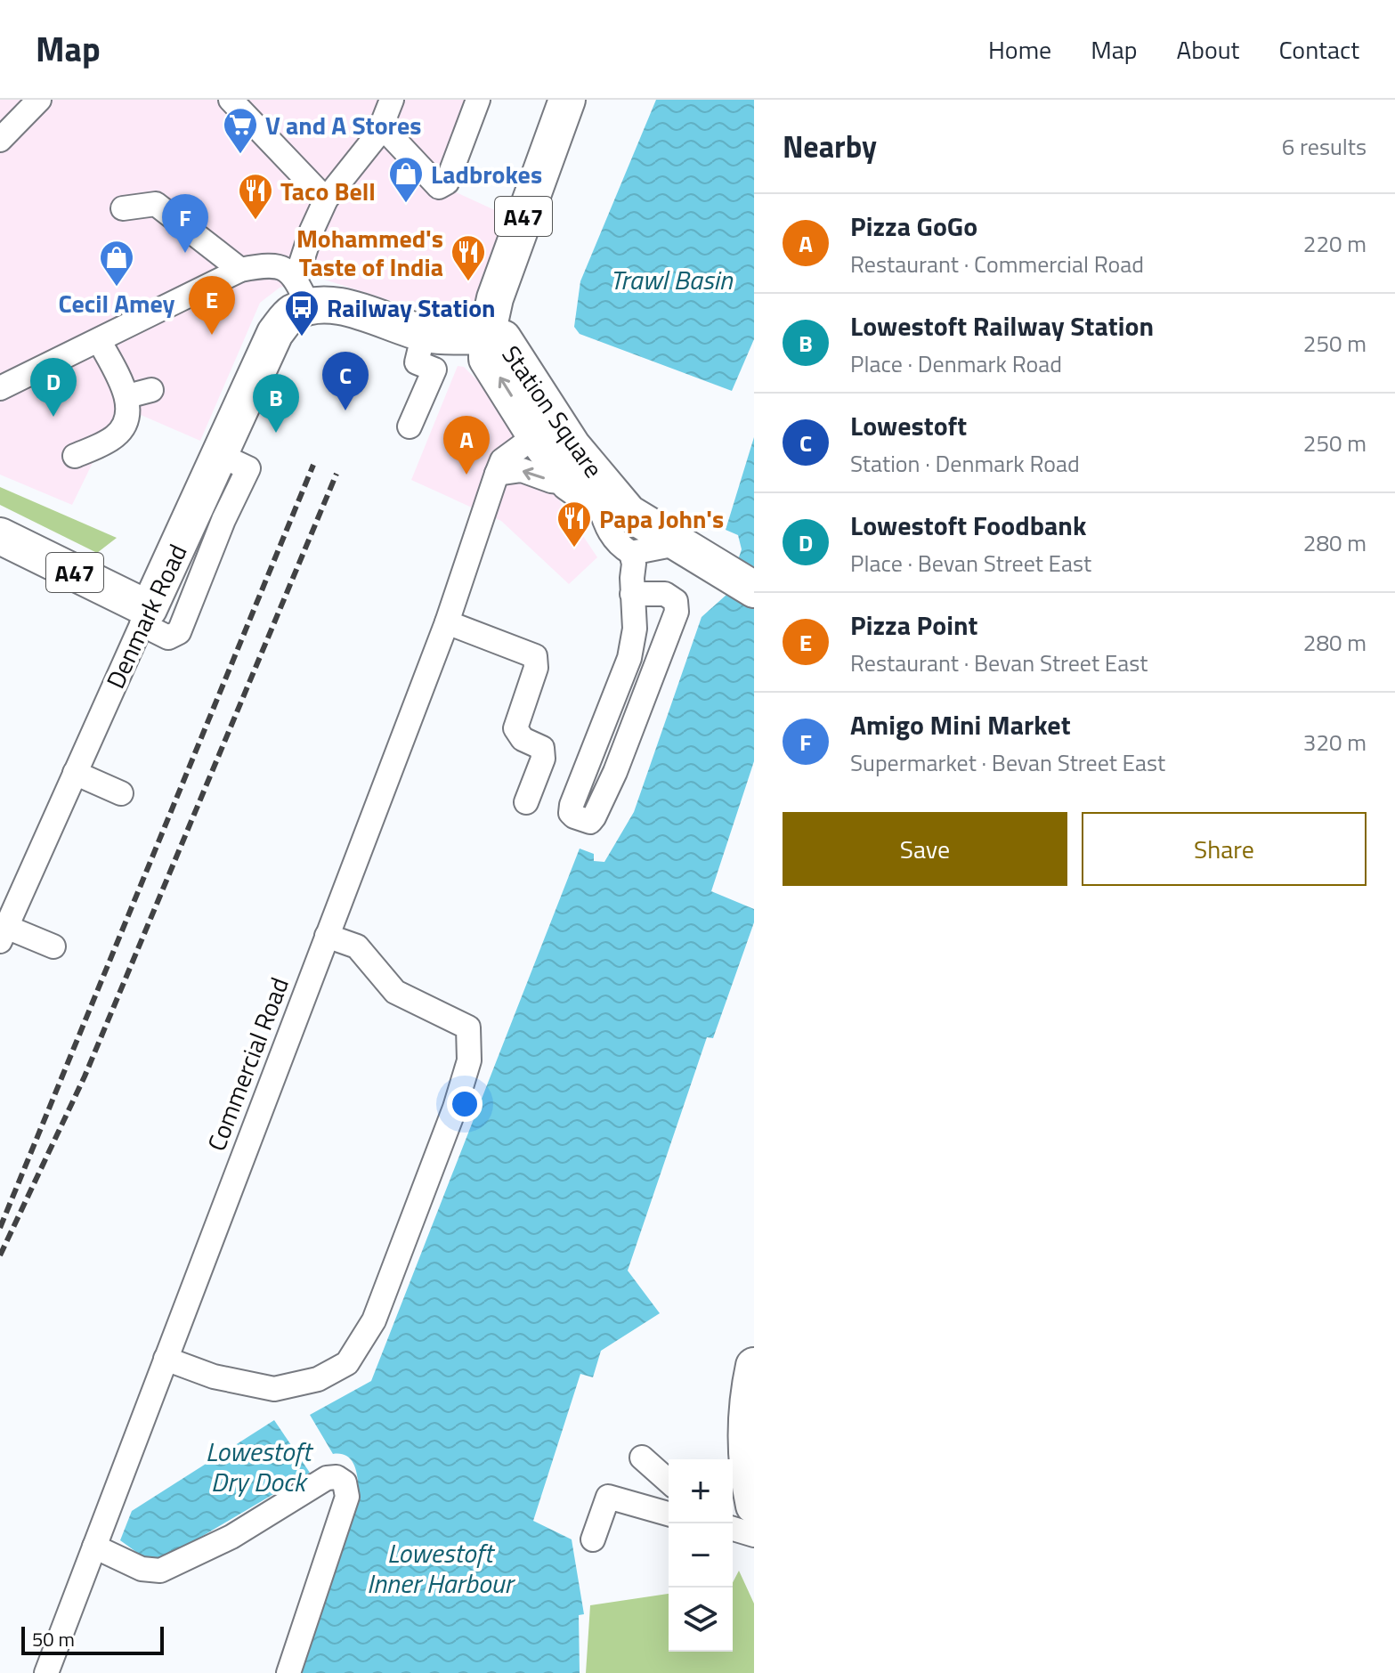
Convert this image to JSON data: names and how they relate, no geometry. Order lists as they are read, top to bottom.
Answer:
{
  "streets": {
    "highway": ["A47", "Station Square", "Denmark Road"],
    "street": ["Commercial Road"]
  },
  "crossings": [
    ["A47", "Station Square"],
    ["A47", "Denmark Road"],
    ["Station Square", "Denmark Road"],
    ["Station Square", "Commercial Road"]
  ],
  "water": ["Trawl Basin", "Lowestoft Dry Dock", "Lowestoft Inner Harbour"],
  "places": {
    "supermarket": ["V and A Stores"],
    "shop": ["Ladbrokes", "Cecil Amey"],
    "restaurant": ["Taco Bell", "Mohammed's Taste of India", "Papa John's"],
    "bus stop": ["Railway Station"]
  },
  "scale_bar": "50 m",
  "page": {
    "header": "Map",
    "nav": [
      "Home",
      "Map",
      "About",
      "Contact"
    ],
    "heading": ["Nearby", "6 results"],
    "list": [
      {
        "mark": "A",
        "name": "Pizza GoGo",
        "note": "Restaurant · Commercial Road",
        "value": "220 m"
      },
      {
        "mark": "B",
        "name": "Lowestoft Railway Station",
        "note": "Place · Denmark Road",
        "value": "250 m"
      },
      {
        "mark": "C",
        "name": "Lowestoft",
        "note": "Station · Denmark Road",
        "value": "250 m"
      },
      {
        "mark": "D",
        "name": "Lowestoft Foodbank",
        "note": "Place · Bevan Street East",
        "value": "280 m"
      },
      {
        "mark": "E",
        "name": "Pizza Point",
        "note": "Restaurant · Bevan Street East",
        "value": "280 m"
      },
      {
        "mark": "F",
        "name": "Amigo Mini Market",
        "note": "Supermarket · Bevan Street East",
        "value": "320 m"
      }
    ],
    "pins": [
      "F",
      "E",
      "C",
      "D",
      "B",
      "A"
    ],
    "buttons": ["Save", "Share"],
    "map_buttons": ["+", "−"],
    "scale": "50 m"
  }
}
